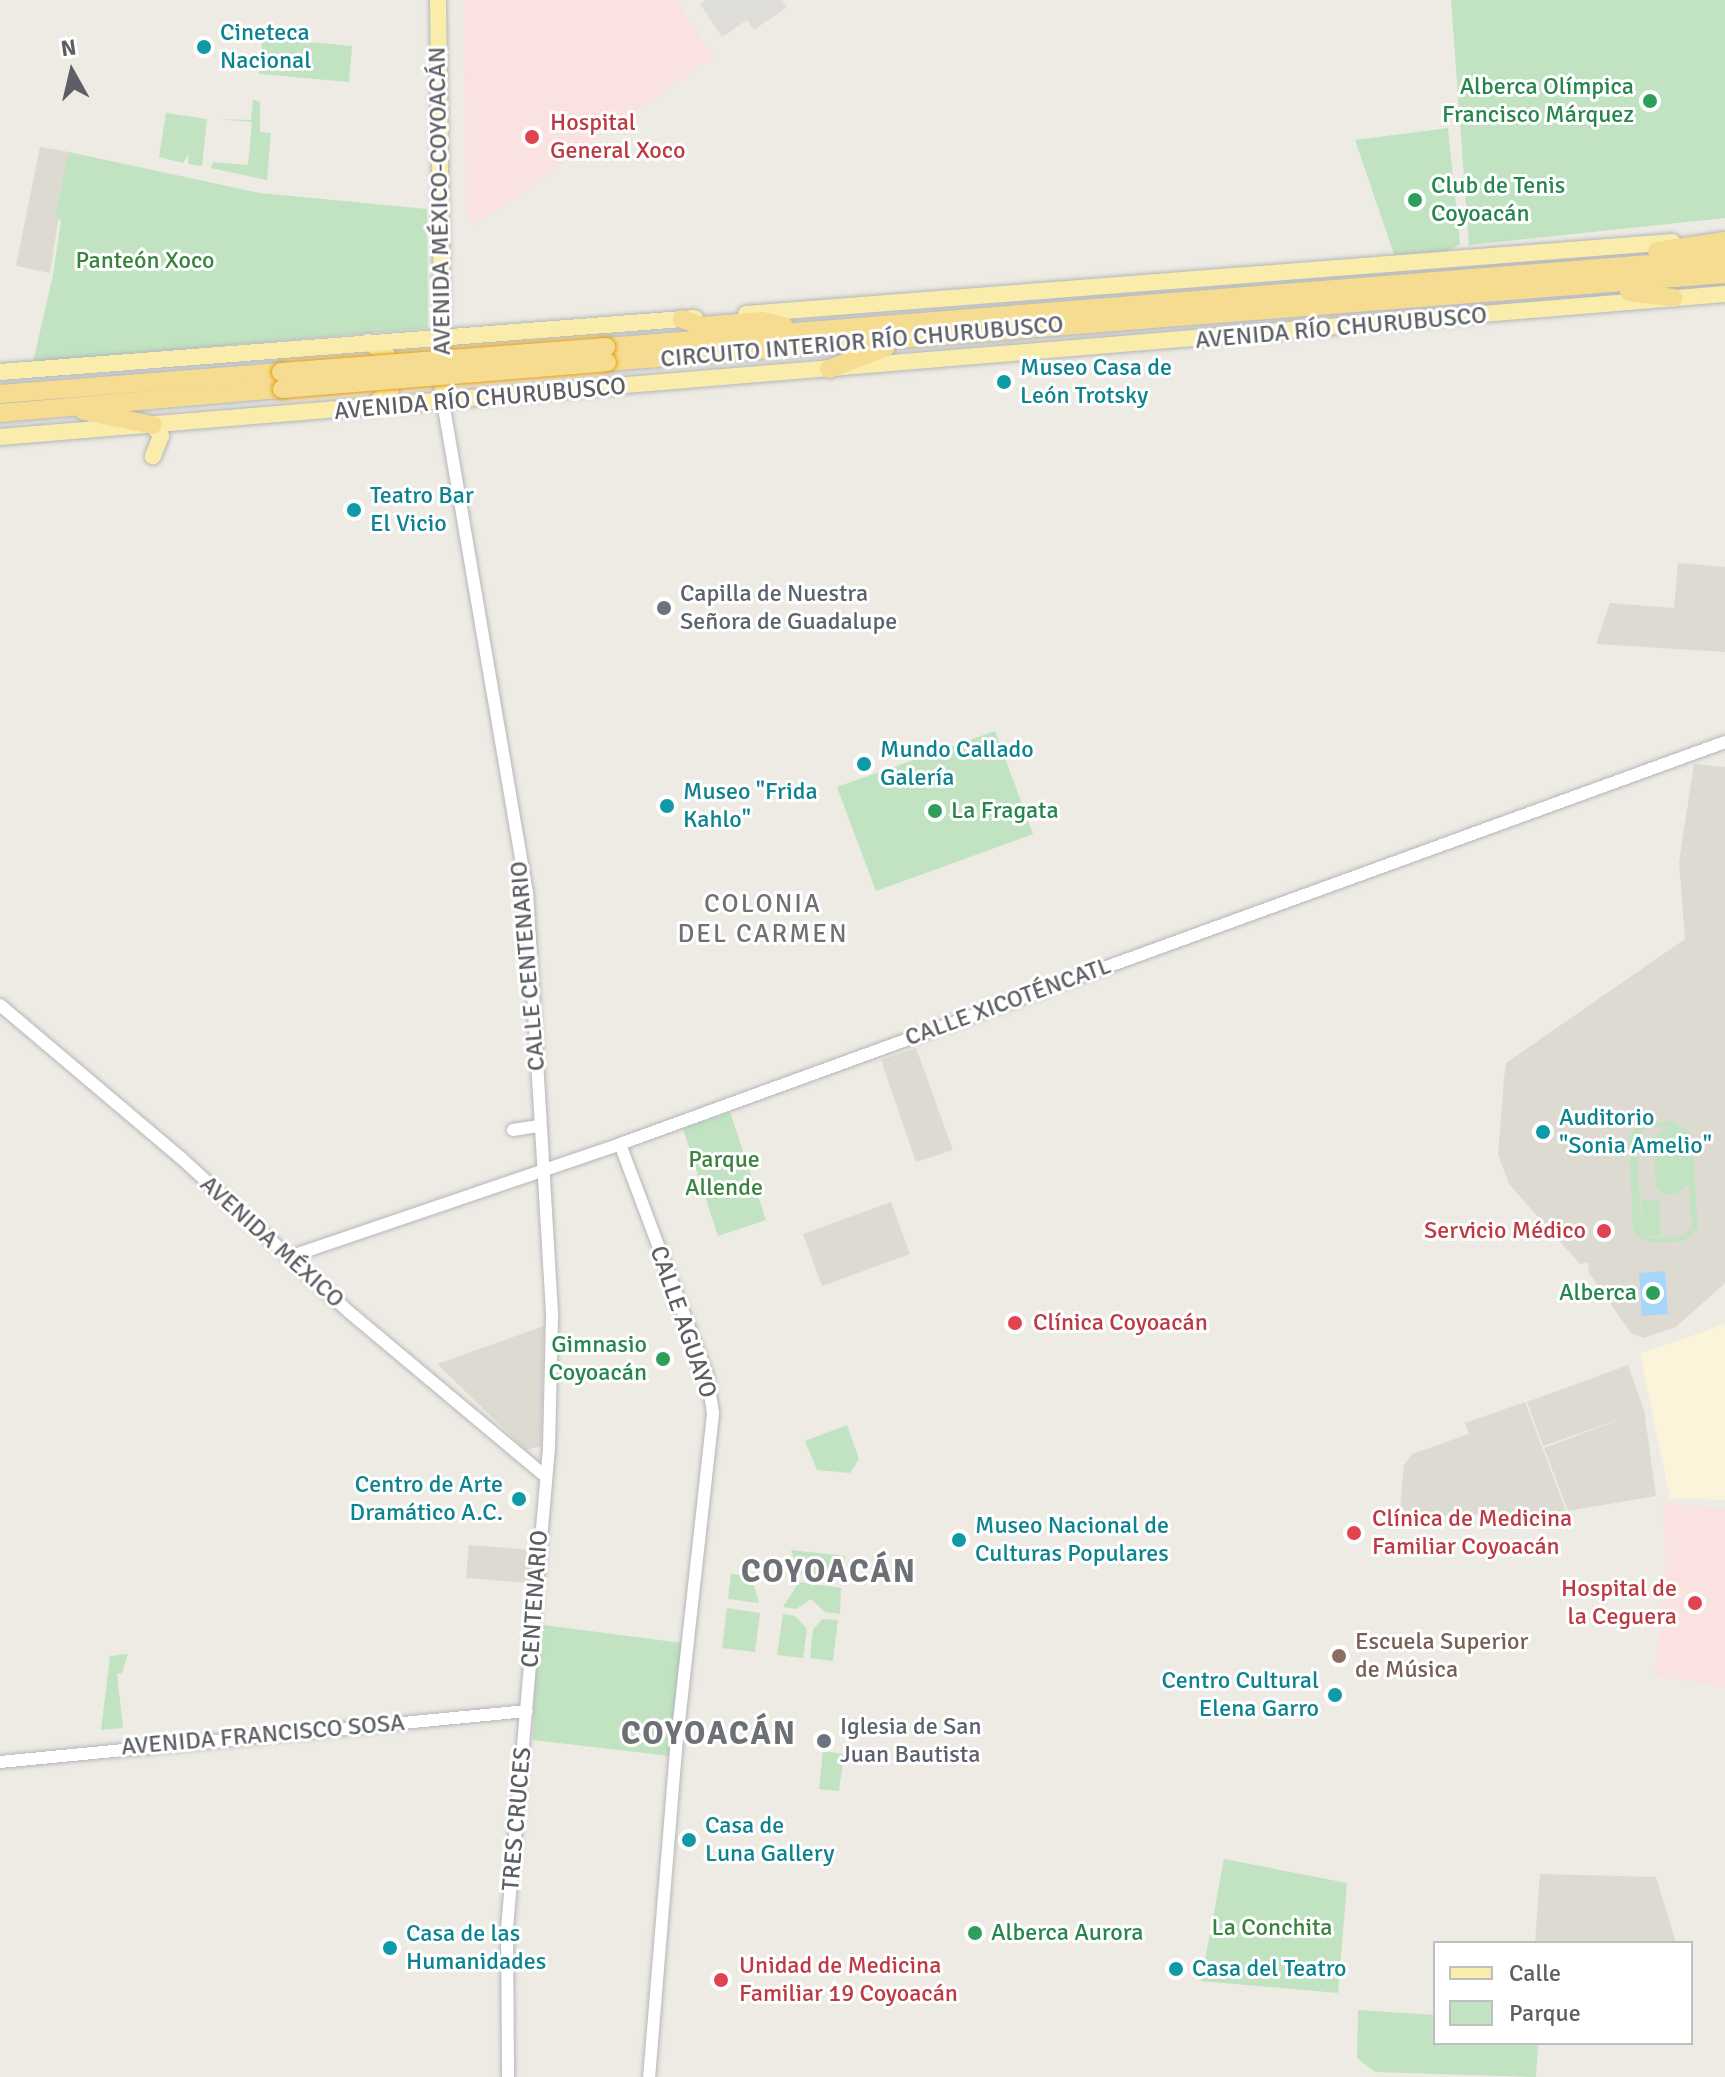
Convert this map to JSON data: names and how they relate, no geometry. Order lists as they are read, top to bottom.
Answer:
{
  "streets": {
    "highway": ["CIRCUITO INTERIOR RÍO CHURUBUSCO"],
    "main road": ["AVENIDA MÉXICO-COYOACÁN", "AVENIDA RÍO CHURUBUSCO"],
    "street": [
      "CALLE CENTENARIO",
      "CALLE XICOTÉNCATL",
      "AVENIDA MÉXICO",
      "CALLE AGUAYO",
      "CENTENARIO",
      "AVENIDA FRANCISCO SOSA",
      "TRES CRUCES"
    ]
  },
  "crossings": [
    ["AVENIDA MÉXICO-COYOACÁN", "AVENIDA RÍO CHURUBUSCO"],
    ["AVENIDA MÉXICO-COYOACÁN", "CALLE CENTENARIO"],
    ["AVENIDA RÍO CHURUBUSCO", "CALLE CENTENARIO"],
    ["CALLE CENTENARIO", "CALLE XICOTÉNCATL"],
    ["CALLE CENTENARIO", "AVENIDA MÉXICO"],
    ["CALLE CENTENARIO", "CENTENARIO"],
    ["CALLE XICOTÉNCATL", "AVENIDA MÉXICO"],
    ["CALLE XICOTÉNCATL", "CALLE AGUAYO"],
    ["AVENIDA MÉXICO", "CENTENARIO"],
    ["CENTENARIO", "AVENIDA FRANCISCO SOSA"],
    ["CENTENARIO", "TRES CRUCES"],
    ["AVENIDA FRANCISCO SOSA", "TRES CRUCES"]
  ],
  "districts": ["COLONIA DEL CARMEN", "COYOACÁN", "COYOACÁN"],
  "parks": ["Panteón Xoco", "Parque Allende", "La Conchita"],
  "places": [
    "Cineteca Nacional",
    "Alberca Olímpica Francisco Márquez",
    "Hospital General Xoco",
    "Club de Tenis Coyoacán",
    "Museo Casa de León Trotsky",
    "Teatro Bar El Vicio",
    "Capilla de Nuestra Señora de Guadalupe",
    "Mundo Callado Galería",
    "Museo \"Frida Kahlo\"",
    "La Fragata",
    "Auditorio \"Sonia Amelio\"",
    "Servicio Médico",
    "Alberca",
    "Clínica Coyoacán",
    "Gimnasio Coyoacán",
    "Centro de Arte Dramático A.C.",
    "Clínica de Medicina Familiar Coyoacán",
    "Museo Nacional de Culturas Populares",
    "Hospital de la Ceguera",
    "Escuela Superior de Música",
    "Centro Cultural Elena Garro",
    "Iglesia de San Juan Bautista",
    "Casa de Luna Gallery",
    "Alberca Aurora",
    "Casa de las Humanidades",
    "Casa del Teatro",
    "Unidad de Medicina Familiar 19 Coyoacán"
  ],
  "legend": ["Calle", "Parque"],
  "north": "top"
}
